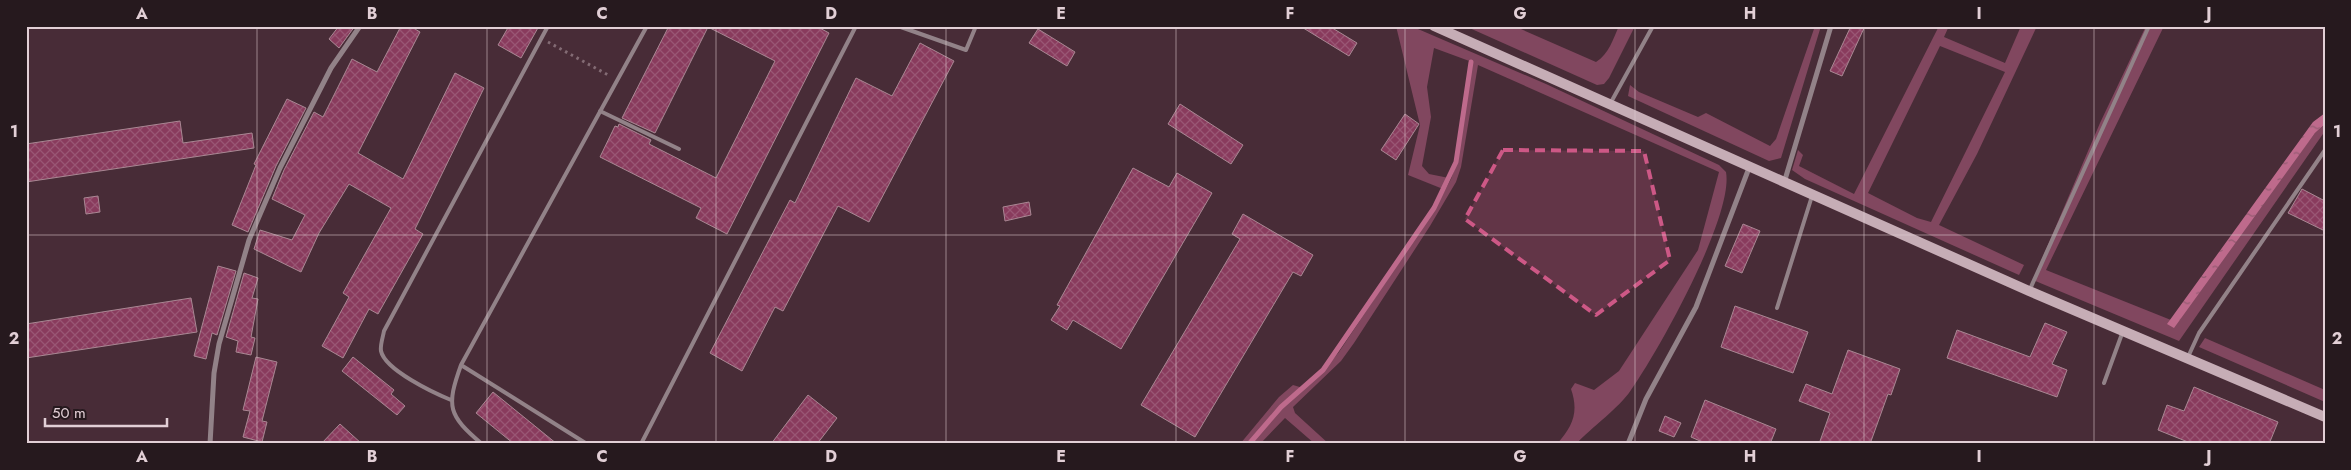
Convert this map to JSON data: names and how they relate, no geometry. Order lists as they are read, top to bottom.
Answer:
{
  "scale_bar": "50 m",
  "grid": {
    "columns": [
      "A",
      "B",
      "C",
      "D",
      "E",
      "F",
      "G",
      "H",
      "I",
      "J"
    ],
    "rows": ["1", "2"]
  }
}
